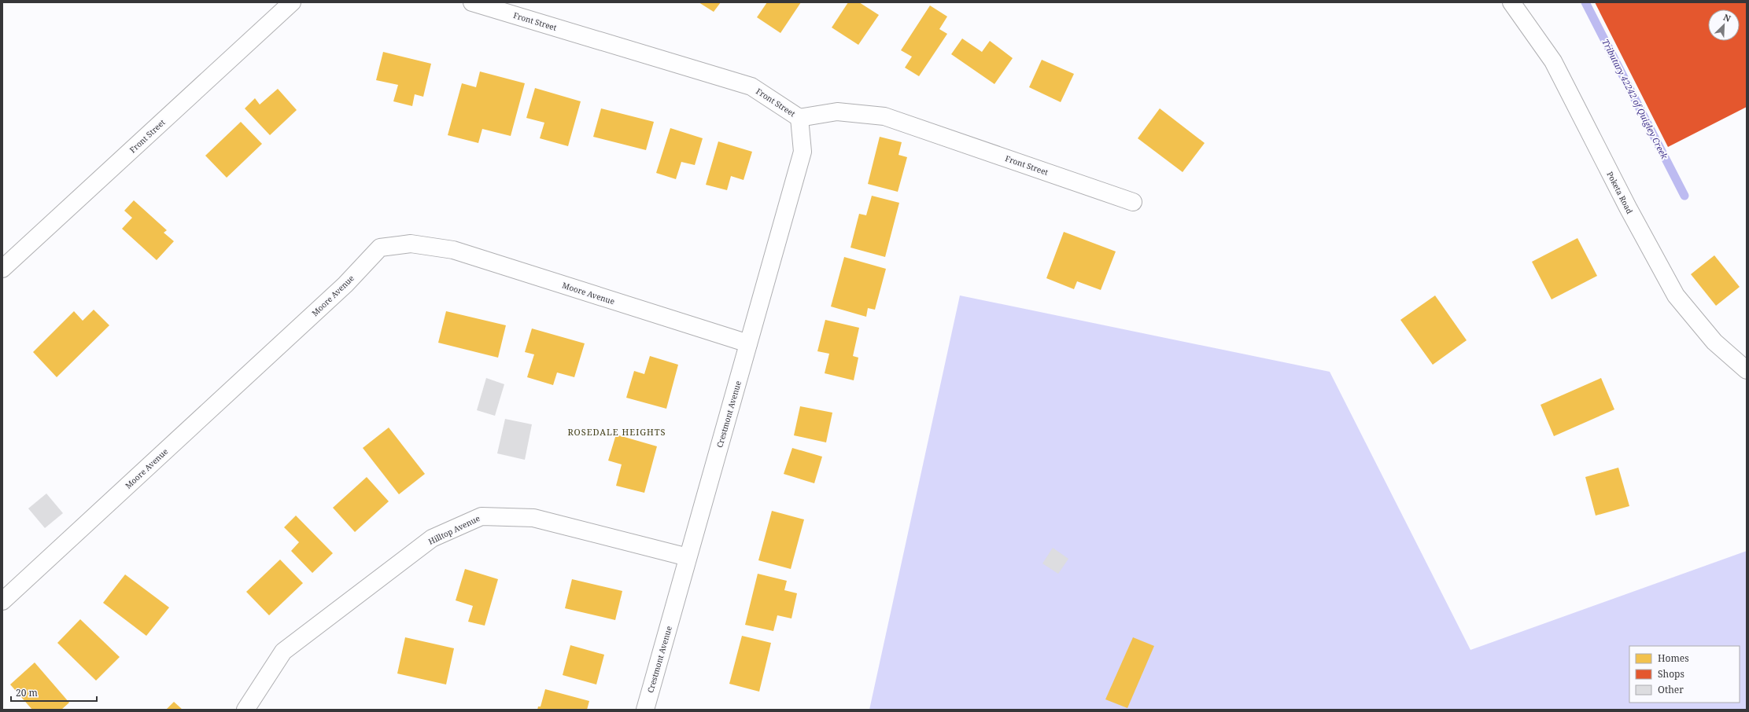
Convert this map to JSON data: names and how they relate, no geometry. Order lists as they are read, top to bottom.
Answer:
{
  "streets": {
    "street": [
      "Front Street",
      "Poketa Road",
      "Moore Avenue",
      "Crestmont Avenue",
      "Hilltop Avenue"
    ]
  },
  "crossings": [
    ["Front Street", "Crestmont Avenue"],
    ["Moore Avenue", "Crestmont Avenue"],
    ["Crestmont Avenue", "Hilltop Avenue"]
  ],
  "districts": ["ROSEDALE HEIGHTS"],
  "water": ["Tributary 42242 of Quigley Creek"],
  "legend": ["Homes", "Shops", "Other"],
  "scale_bar": "20 m",
  "north": "top right"
}
